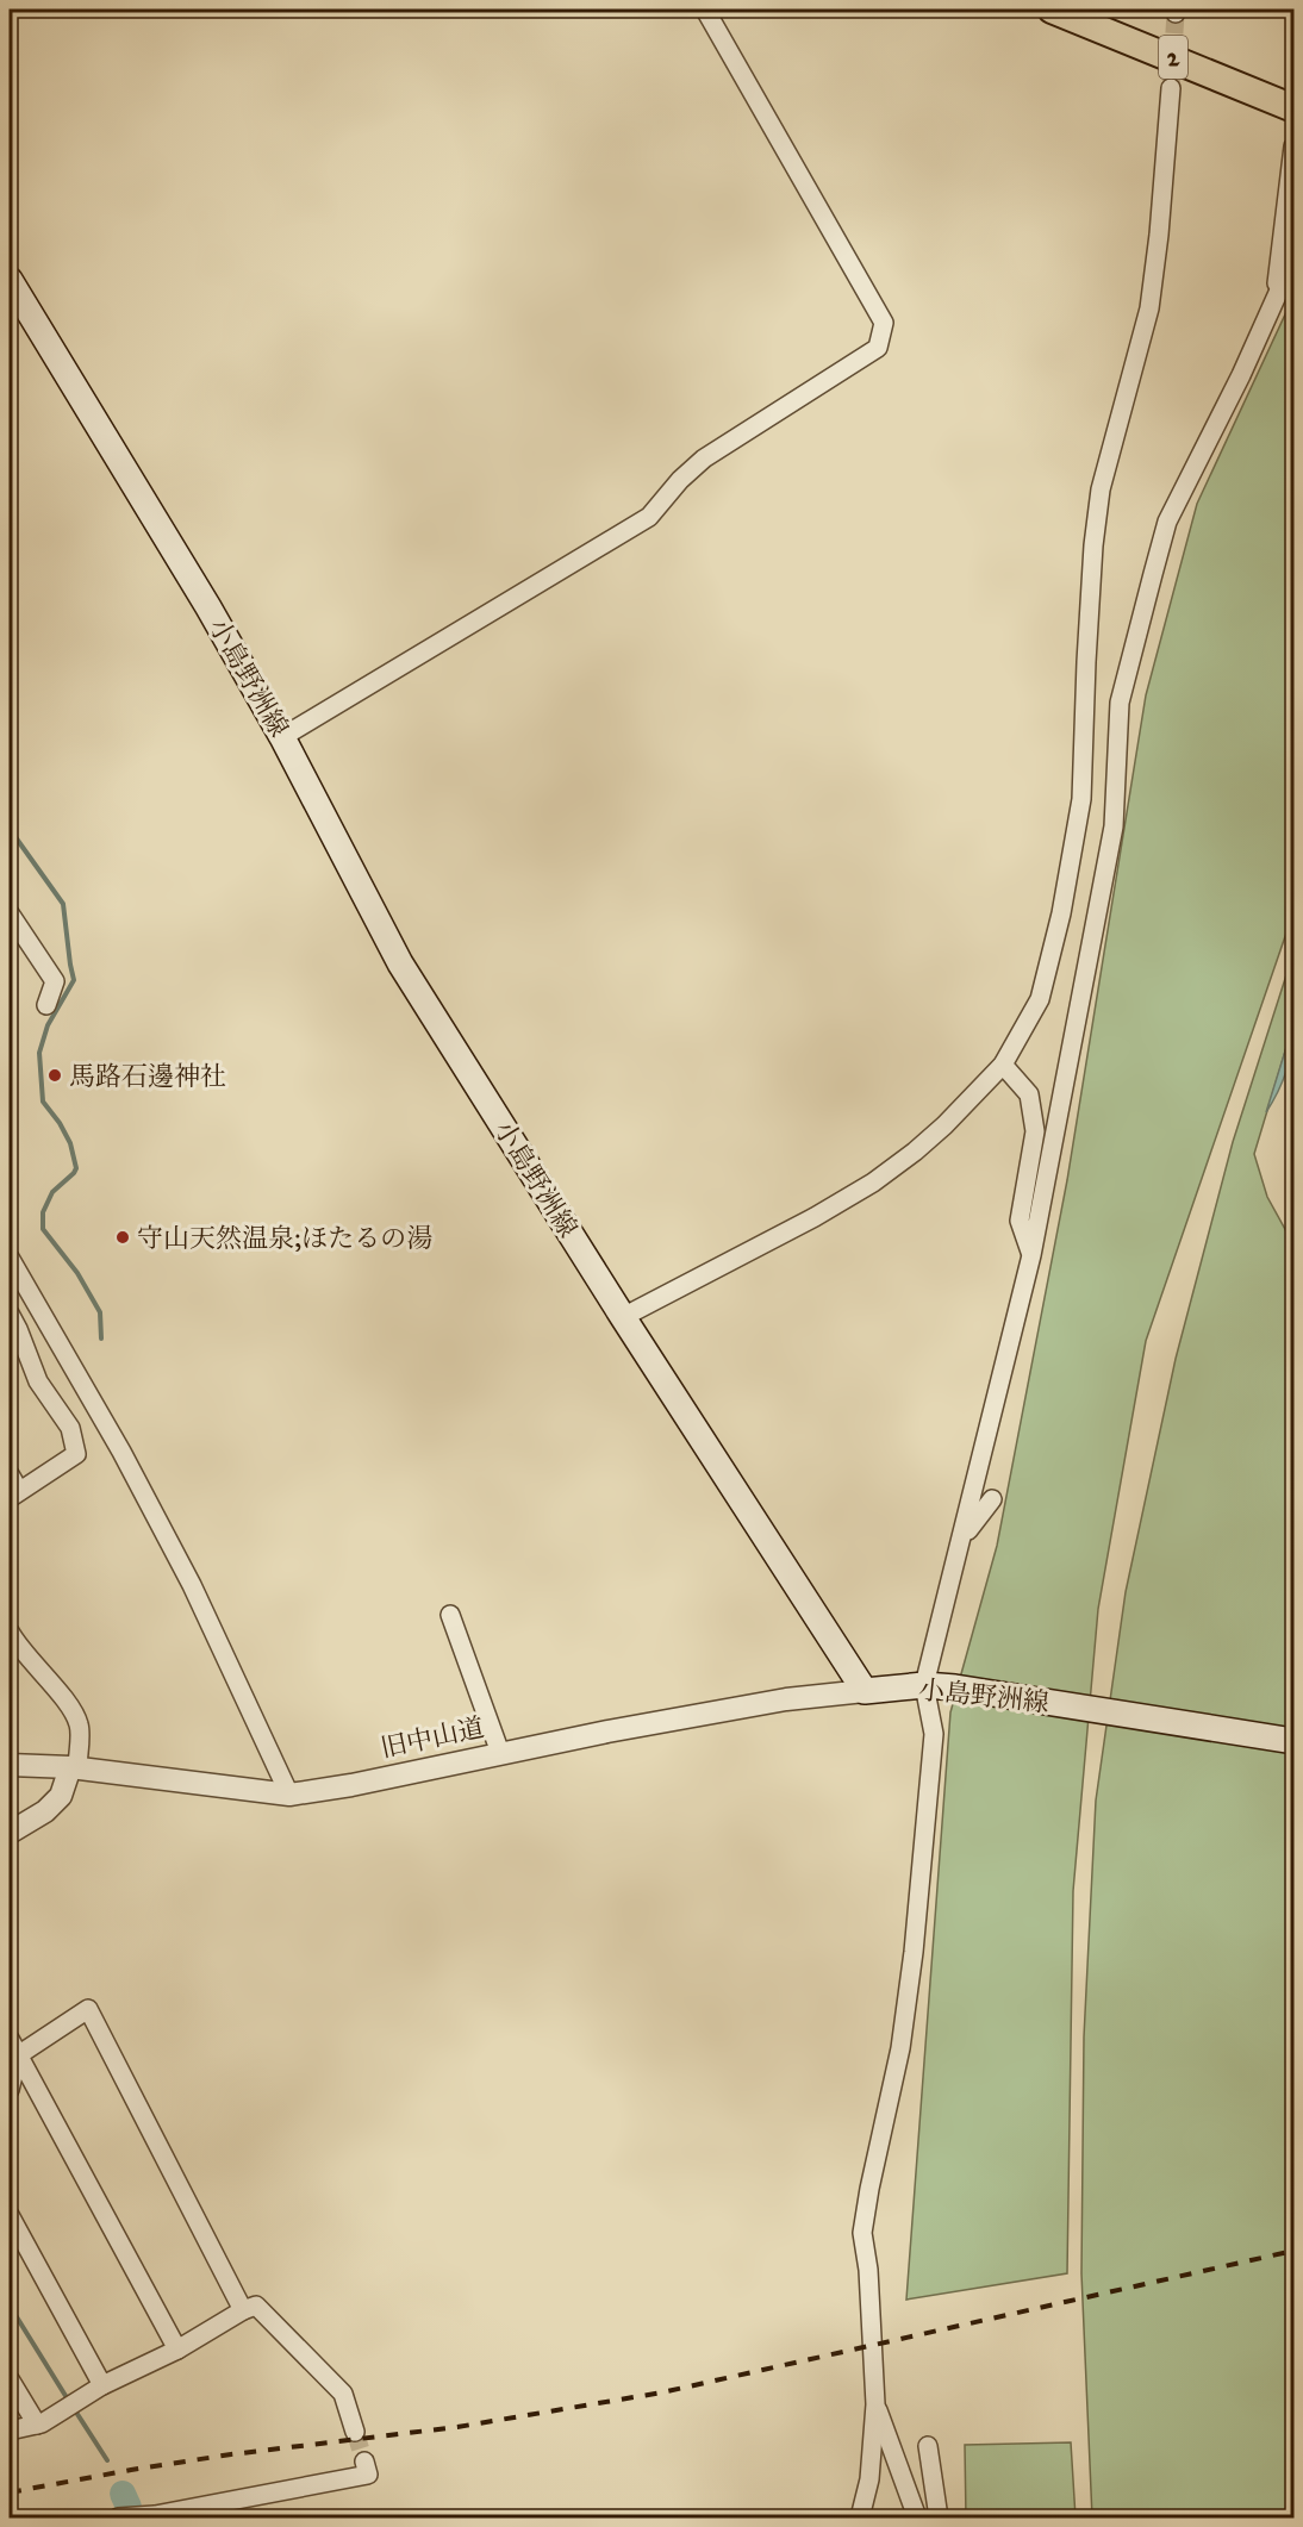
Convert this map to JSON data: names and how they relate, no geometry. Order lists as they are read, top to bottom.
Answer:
{
  "streets": {
    "main road": ["2", "小島野洲線"],
    "street": ["旧中山道"]
  },
  "crossings": [
    ["小島野洲線", "旧中山道"]
  ],
  "places": ["馬路石邊神社", "守山天然温泉;ほたるの湯"]
}
